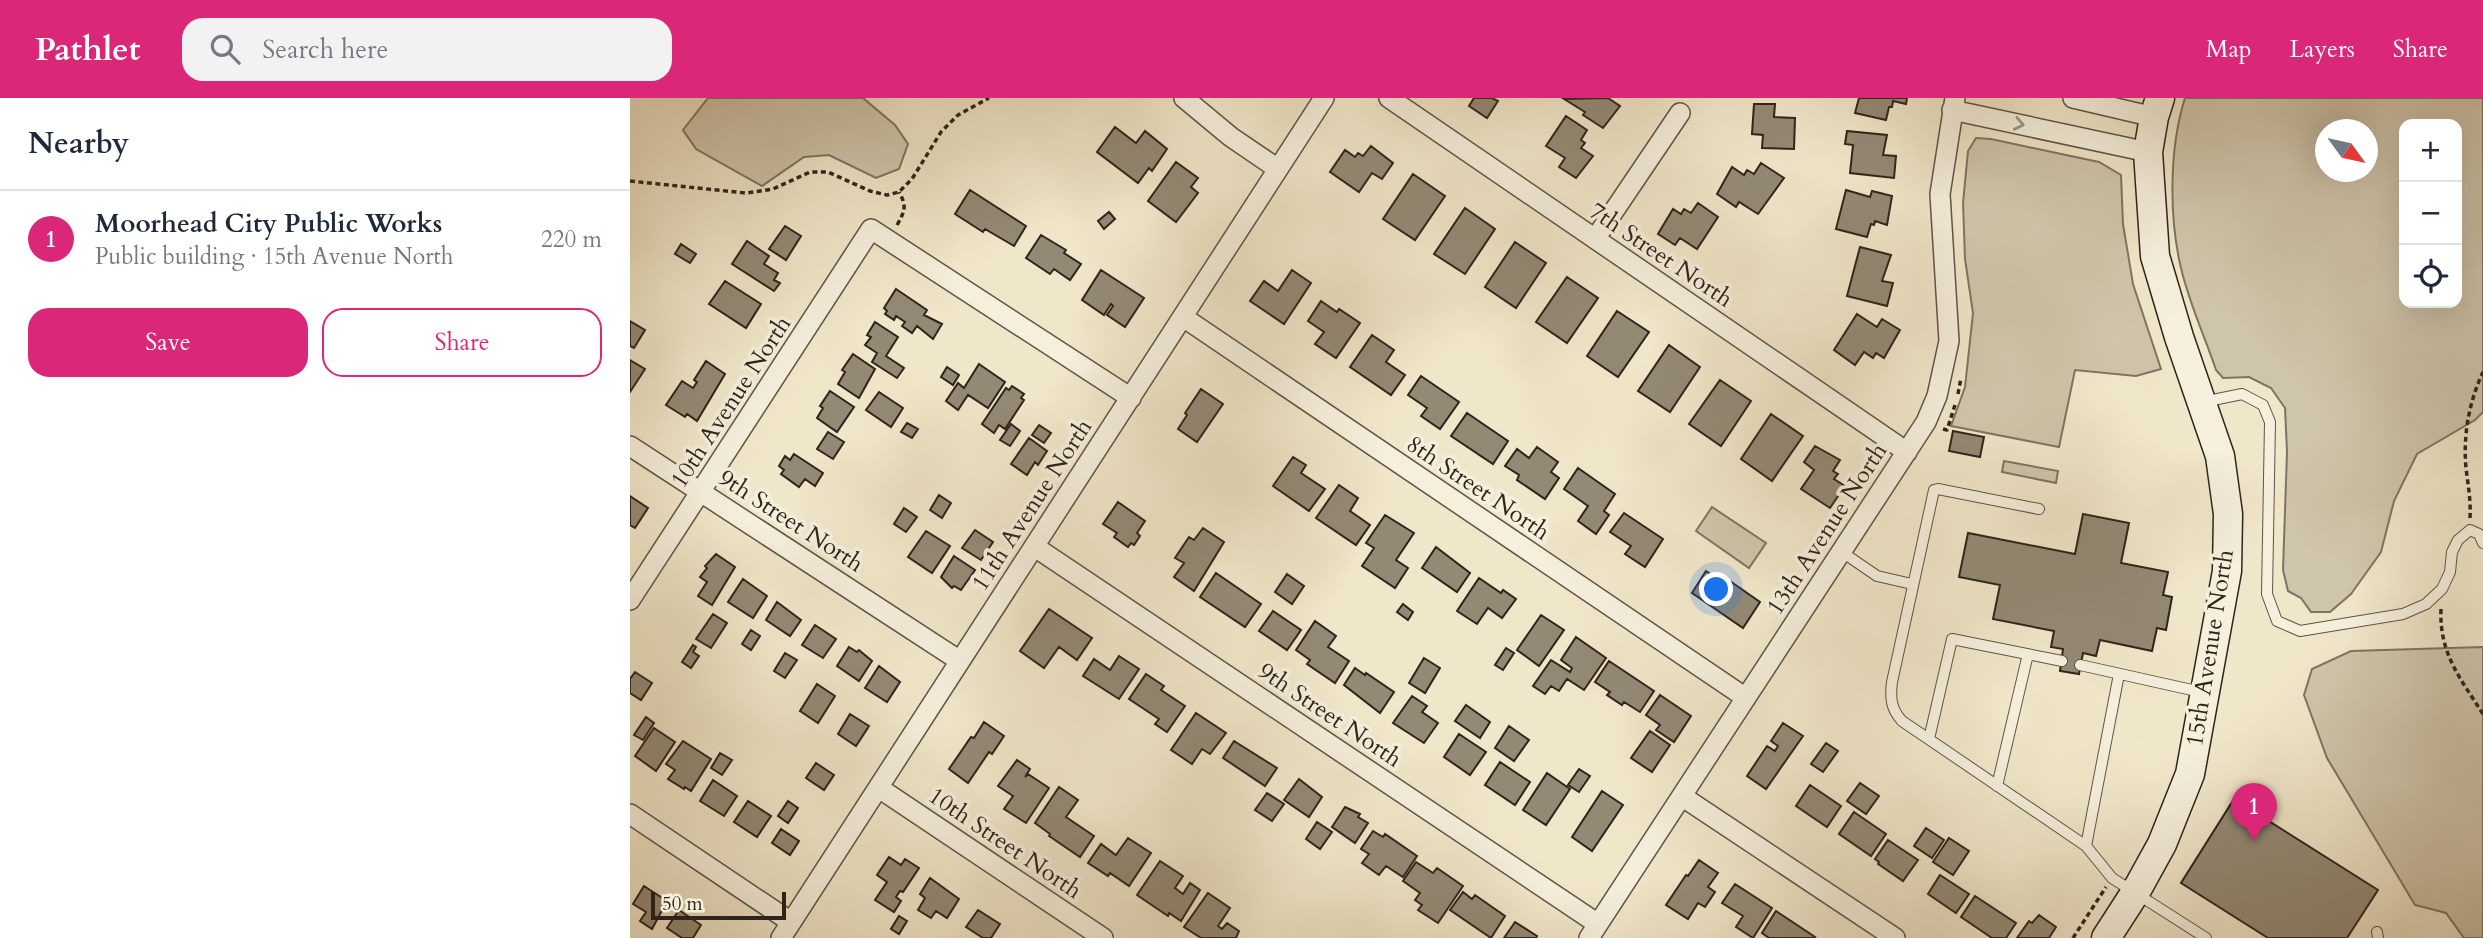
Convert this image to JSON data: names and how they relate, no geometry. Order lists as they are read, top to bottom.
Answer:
{
  "streets": {
    "main road": ["15th Avenue North"],
    "street": [
      "7th Street North",
      "10th Avenue North",
      "8th Street North",
      "11th Avenue North",
      "9th Street North",
      "13th Avenue North",
      "10th Street North"
    ]
  },
  "crossings": [
    ["7th Street North", "13th Avenue North"],
    ["10th Avenue North", "9th Street North"],
    ["8th Street North", "11th Avenue North"],
    ["8th Street North", "13th Avenue North"],
    ["11th Avenue North", "9th Street North"],
    ["11th Avenue North", "10th Street North"],
    ["9th Street North", "13th Avenue North"]
  ],
  "scale_bar": "50 m",
  "north": "bottom right",
  "page": {
    "header": "Pathlet",
    "search": "Search here",
    "nav": ["Map", "Layers", "Share"],
    "heading": "Nearby",
    "map_buttons": ["+", "−"],
    "list": [
      {
        "mark": "1",
        "name": "Moorhead City Public Works",
        "note": "Public building · 15th Avenue North",
        "value": "220 m"
      }
    ],
    "buttons": ["Save", "Share"],
    "pins": "1",
    "scale": "50 m"
  }
}
